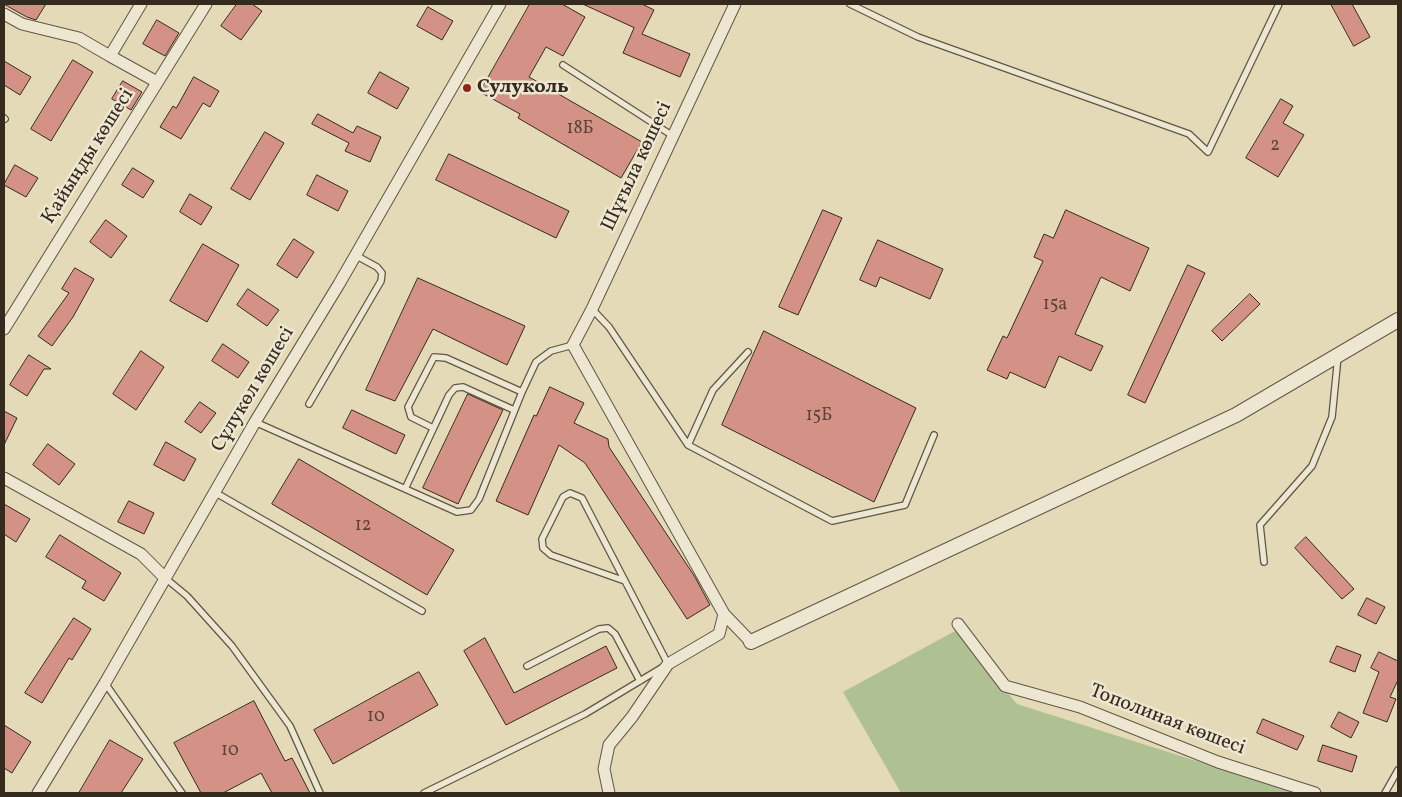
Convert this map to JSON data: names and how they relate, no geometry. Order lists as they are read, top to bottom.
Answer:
{
  "streets": {
    "street": [
      "Қайыңды көшесі",
      "Шұғыла көшесі",
      "Сұлукөл көшесі",
      "Тополиная көшесі"
    ]
  },
  "places": ["Сулуколь"],
  "house_numbers": [
    "18Б",
    "2",
    "15а",
    "15Б",
    "12",
    "10",
    "10"
  ]
}
